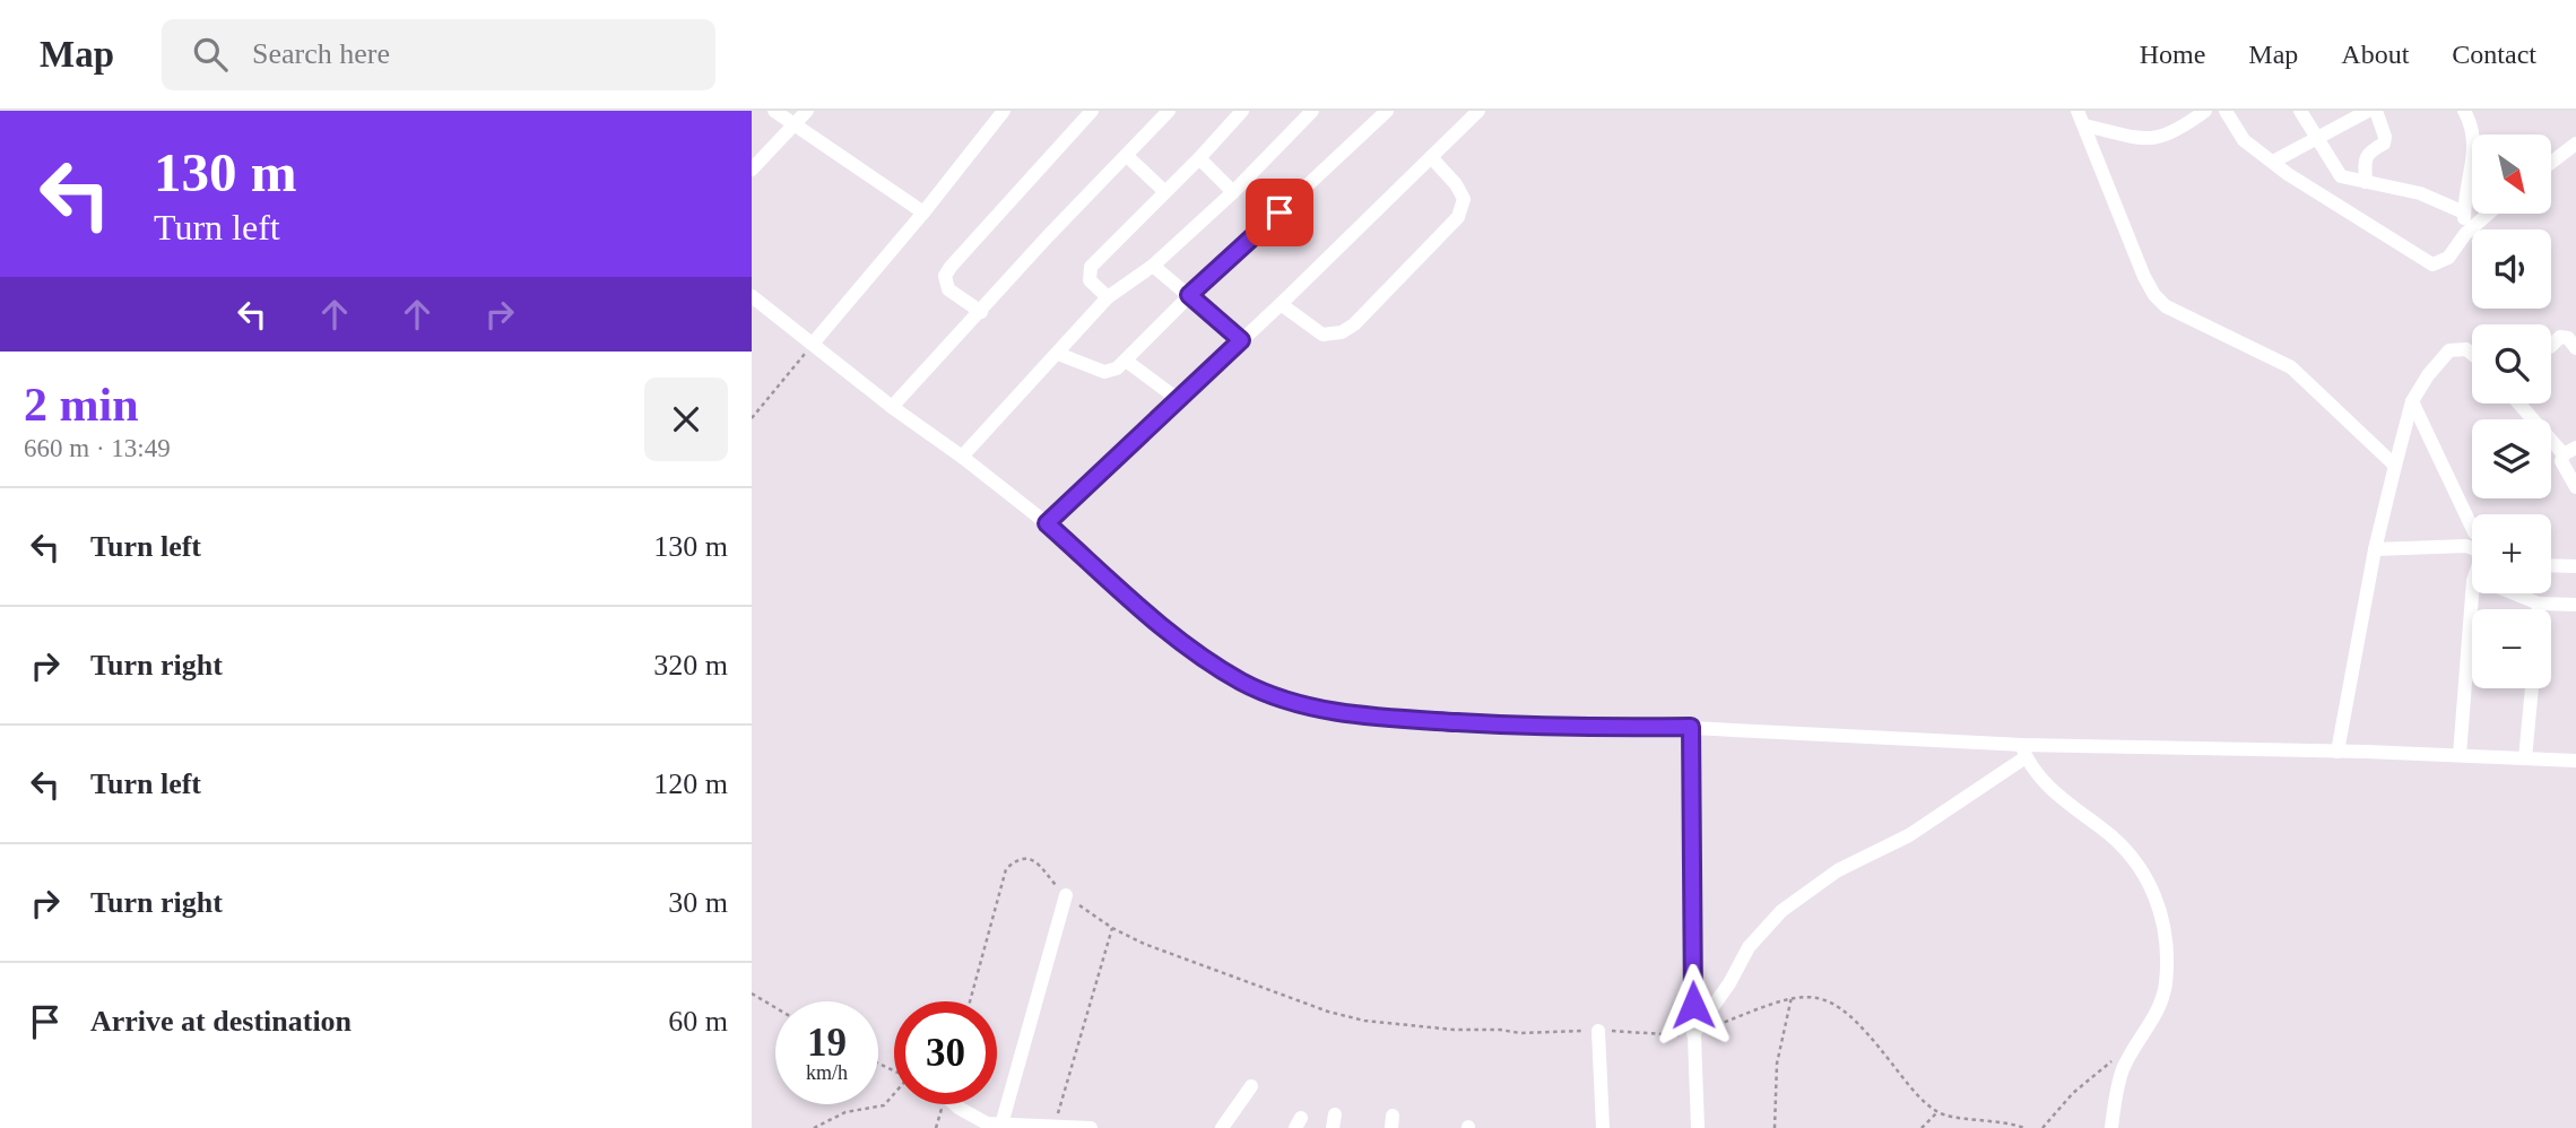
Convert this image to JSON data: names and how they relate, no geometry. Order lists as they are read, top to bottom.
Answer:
{
  "north": "bottom right",
  "page": {
    "header": "Map",
    "search": "Search here",
    "nav": [
      "Home",
      "Map",
      "About",
      "Contact"
    ],
    "turn": ["130 m", "Turn left"],
    "map_buttons": ["+", "−"],
    "heading": ["2 min", "660 m · 13:49"],
    "list": [
      {
        "name": "Turn left",
        "value": "130 m"
      },
      {
        "name": "Turn right",
        "value": "320 m"
      },
      {
        "name": "Turn left",
        "value": "120 m"
      },
      {
        "name": "Turn right",
        "value": "30 m"
      },
      {
        "name": "Arrive at destination",
        "value": "60 m"
      }
    ],
    "speed": "19 km/h",
    "limit": "30"
  }
}
